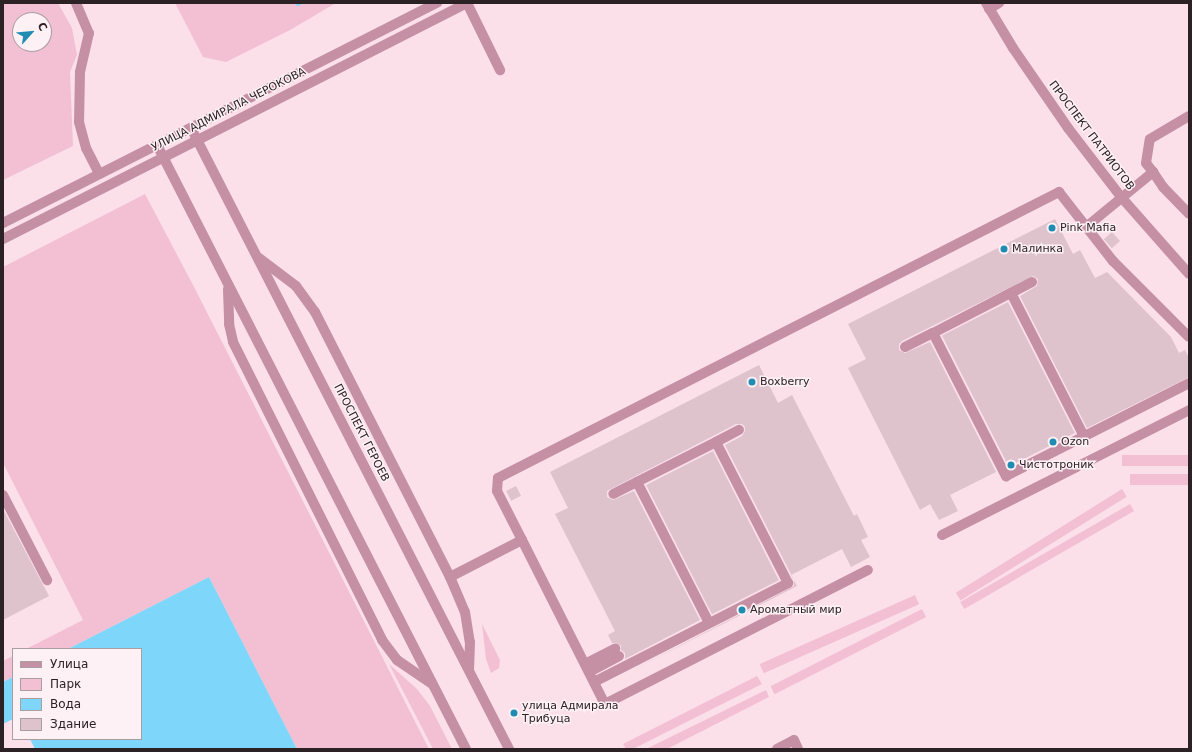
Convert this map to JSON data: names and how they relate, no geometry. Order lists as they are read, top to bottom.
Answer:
{
  "streets": {
    "street": ["УЛИЦА АДМИРАЛА ЧЕРОКОВА", "ПРОСПЕКТ ПАТРИОТОВ", "ПРОСПЕКТ ГЕРОЕВ"]
  },
  "crossings": [
    ["УЛИЦА АДМИРАЛА ЧЕРОКОВА", "ПРОСПЕКТ ГЕРОЕВ"]
  ],
  "places": [
    "Pink Mafia",
    "Малинка",
    "Boxberry",
    "Ozon",
    "Чистотроник",
    "Ароматный мир",
    "улица Адмирала Трибуца"
  ],
  "legend": [
    "Улица",
    "Парк",
    "Вода",
    "Здание"
  ],
  "north": "top right"
}
